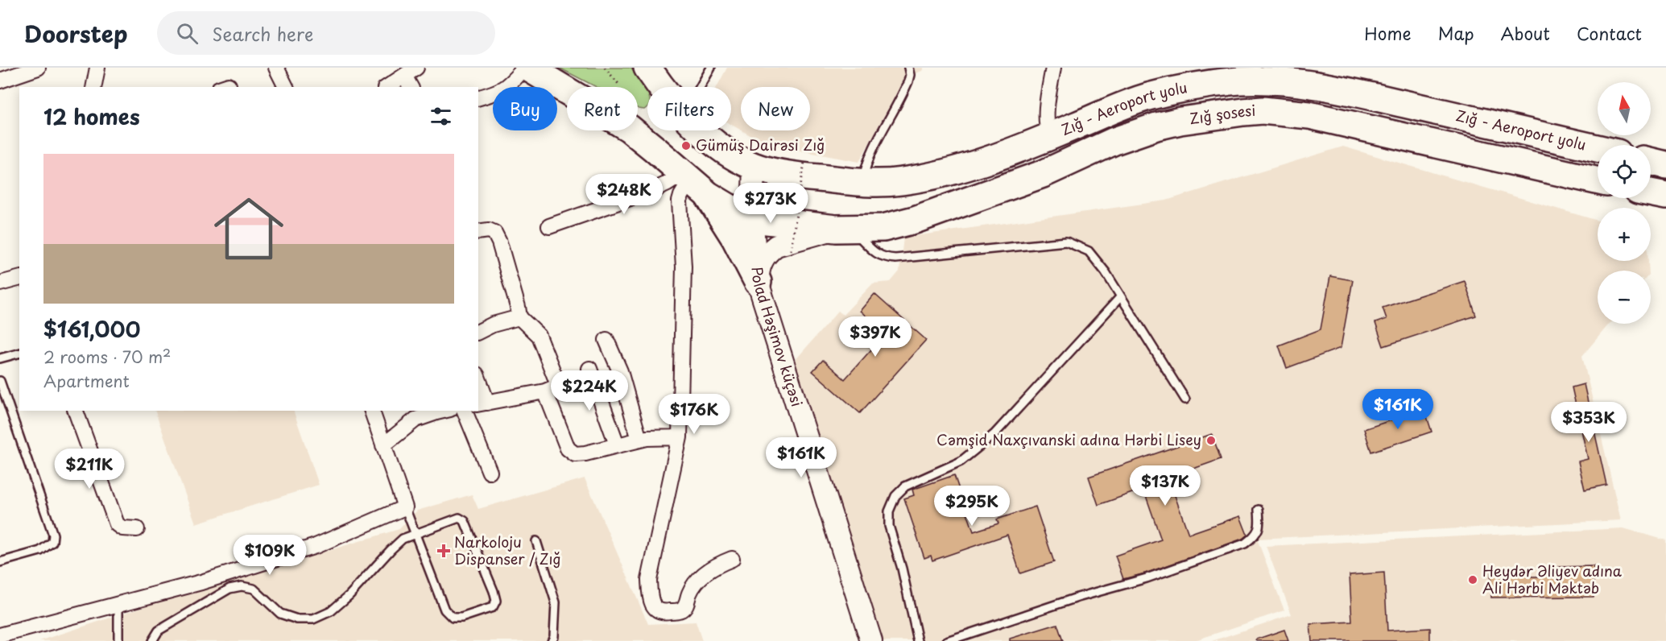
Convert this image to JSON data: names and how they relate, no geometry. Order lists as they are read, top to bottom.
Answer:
{
  "streets": {
    "highway": ["Zığ - Aeroport yolu", "Zığ şosesi"],
    "street": ["Polad Həşimov küçəsi"]
  },
  "crossings": [
    ["Zığ - Aeroport yolu", "Polad Həşimov küçəsi"],
    ["Zığ şosesi", "Polad Həşimov küçəsi"]
  ],
  "places": {
    "other": ["Gümüş Dairəsi Zığ", "Cəmşid Naxçıvanski adına Hərbi Lisey", "Heydər Əliyev adına Ali Hərbi Məktəb"],
    "health": ["Narkoloju Dispanser / Zığ"]
  },
  "north": "top",
  "page": {
    "header": "Doorstep",
    "search": "Search here",
    "nav": [
      "Home",
      "Map",
      "About",
      "Contact"
    ],
    "map_buttons": ["+", "−"],
    "chip": [
      "Buy",
      "Rent",
      "Filters",
      "New"
    ],
    "heading": "12 homes",
    "list": [
      {
        "name": "$161,000",
        "note": "2 rooms · 70 m² · Apartment"
      }
    ],
    "price": [
      "$248K",
      "$273K",
      "$397K",
      "$224K",
      "$161K",
      "$176K",
      "$353K",
      "$161K",
      "$211K",
      "$137K",
      "$295K",
      "$109K"
    ]
  }
}
